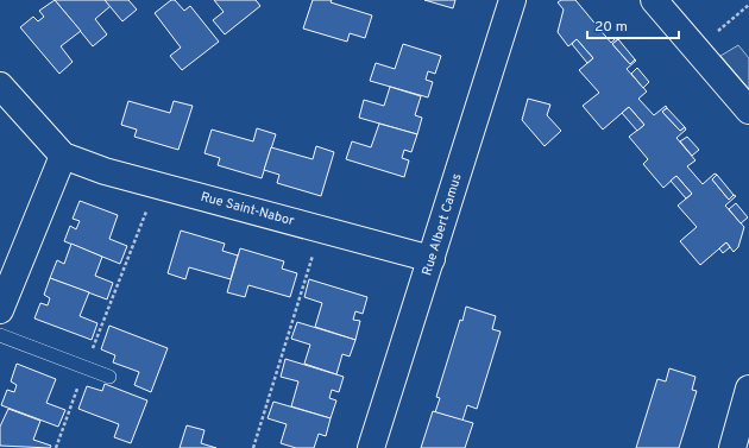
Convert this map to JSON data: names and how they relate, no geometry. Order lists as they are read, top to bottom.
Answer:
{
  "streets": {
    "street": ["Rue Saint-Nabor", "Rue Albert Camus"]
  },
  "crossings": [
    ["Rue Saint-Nabor", "Rue Albert Camus"]
  ],
  "scale_bar": "20 m"
}
